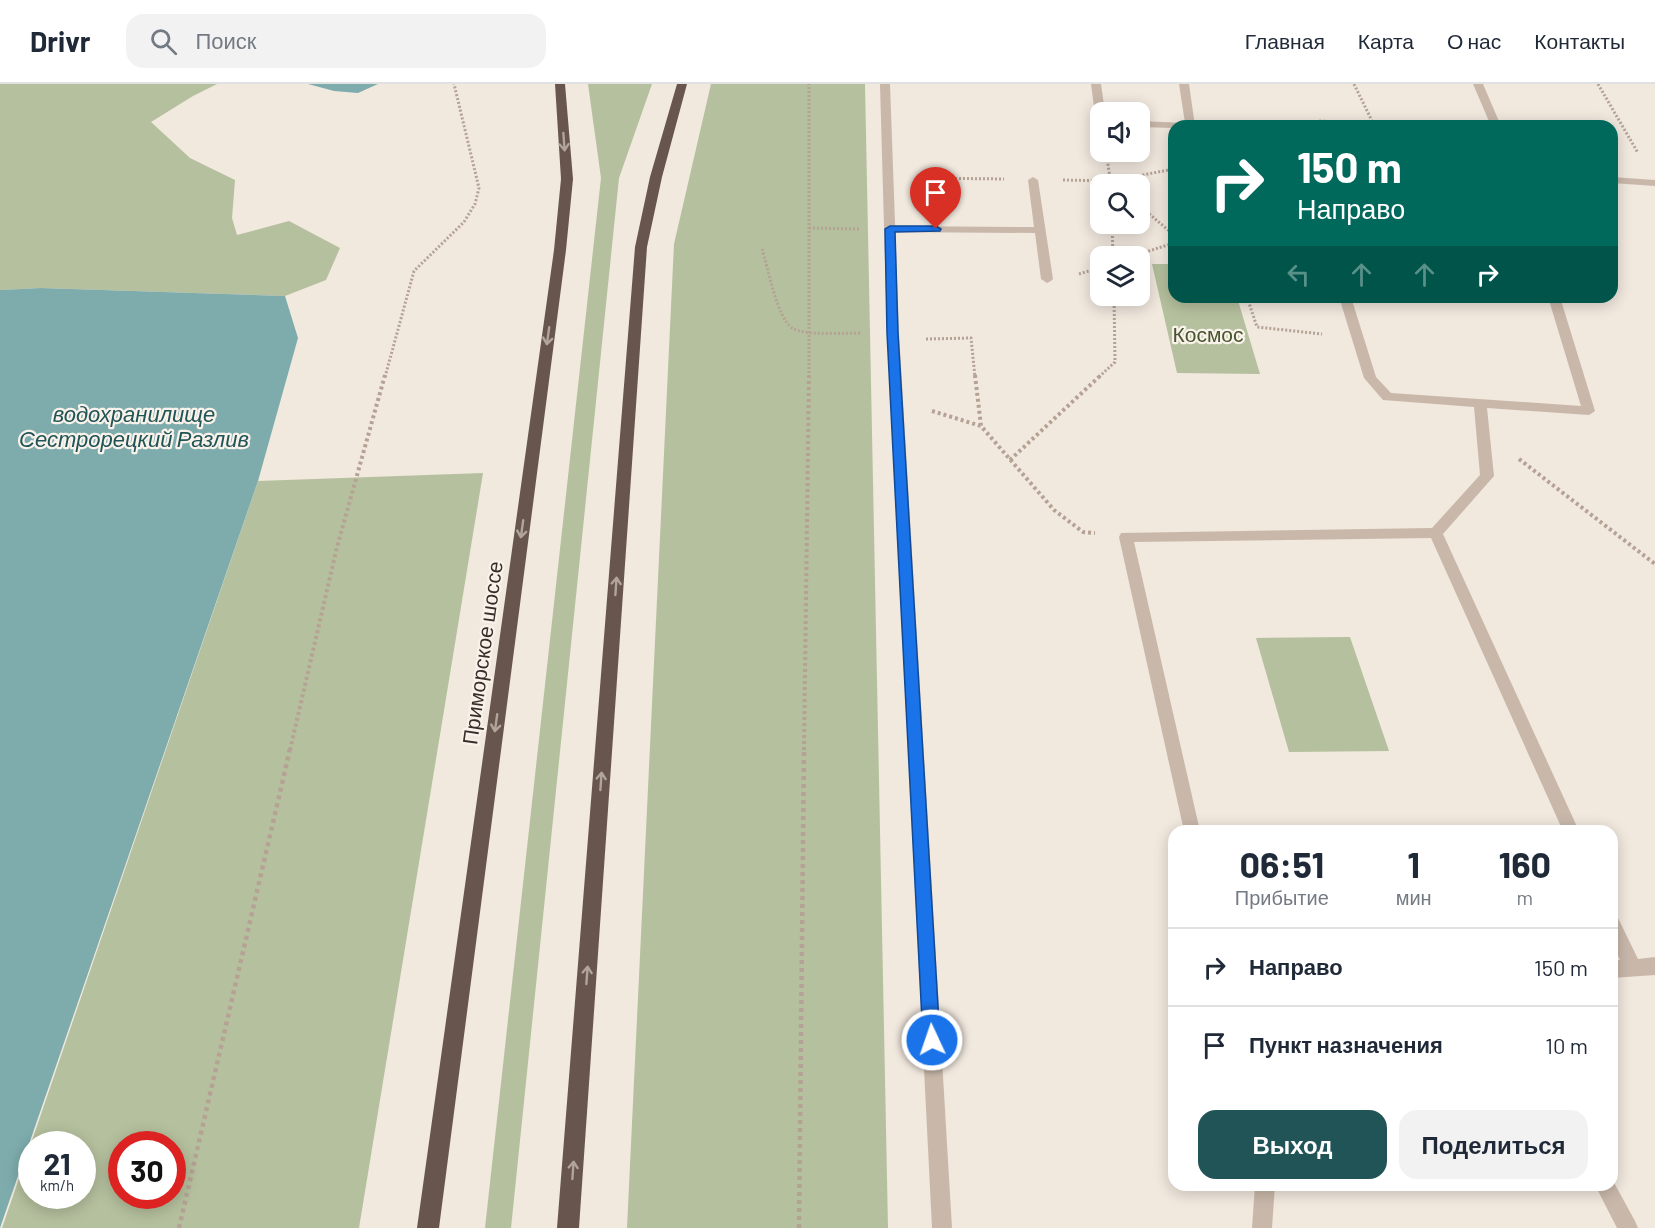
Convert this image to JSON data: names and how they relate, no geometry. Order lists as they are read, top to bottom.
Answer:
{
  "streets": {
    "highway": ["Приморское шоссе"]
  },
  "water": ["водохранилище Сестрорецкий Разлив"],
  "parks": ["Космос"],
  "page": {
    "header": "Drivr",
    "search": "Поиск",
    "nav": [
      "Главная",
      "Карта",
      "О нас",
      "Контакты"
    ],
    "turn": ["150 m", "Направо"],
    "eta": [
      "06:51",
      "Прибытие",
      "1",
      "мин",
      "160",
      "m"
    ],
    "list": [
      {
        "name": "Направо",
        "value": "150 m"
      },
      {
        "name": "Пункт назначения",
        "value": "10 m"
      }
    ],
    "buttons": ["Выход", "Поделиться"],
    "speed": "21 km/h",
    "limit": "30"
  }
}
